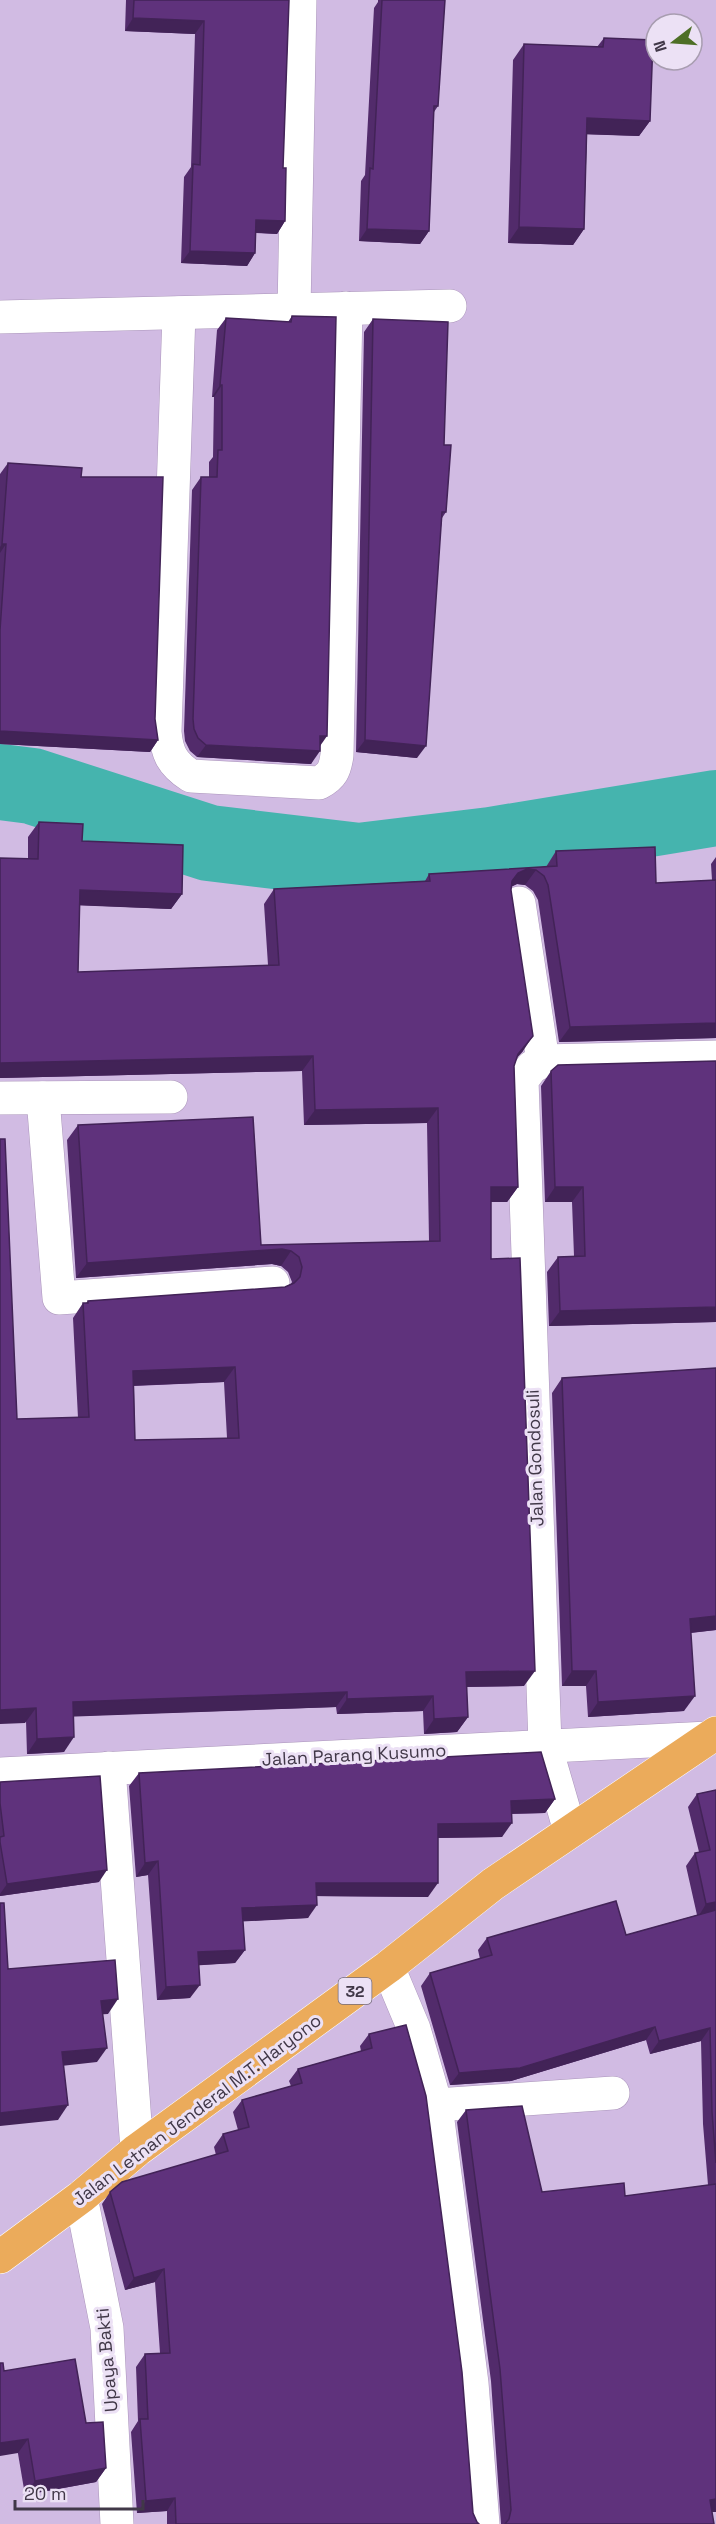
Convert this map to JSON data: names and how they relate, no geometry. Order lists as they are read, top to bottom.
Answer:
{
  "streets": {
    "highway": ["32", "Jalan Letnan Jenderal M.T. Haryono"],
    "street": ["Jalan Gondosuli", "Jalan Parang Kusumo", "Upaya Bakti"]
  },
  "crossings": [
    ["Jalan Gondosuli", "Jalan Parang Kusumo"],
    ["Jalan Gondosuli", "Jalan Letnan Jenderal M.T. Haryono"],
    ["Jalan Parang Kusumo", "Jalan Letnan Jenderal M.T. Haryono"],
    ["Jalan Letnan Jenderal M.T. Haryono", "Upaya Bakti"]
  ],
  "scale_bar": "20 m",
  "north": "left"
}
